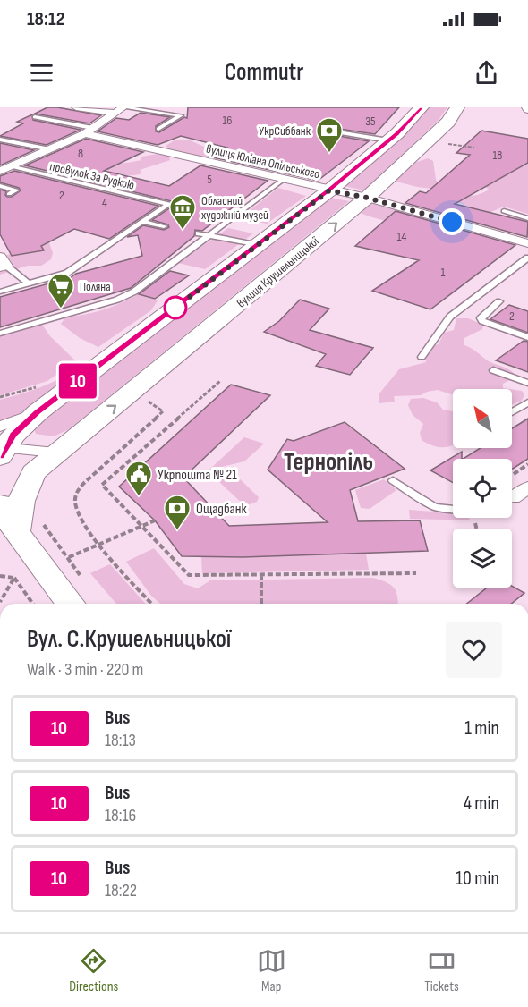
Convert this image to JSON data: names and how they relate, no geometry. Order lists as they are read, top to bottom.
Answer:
{
  "streets": {
    "main road": ["вулиця Крушельницької"],
    "street": ["вулиця Юліана Опільського"],
    "lane": ["провулок За Рудкою"]
  },
  "crossings": [
    ["вулиця Юліана Опільського", "вулиця Крушельницької"]
  ],
  "districts": ["Тернопіль"],
  "places": {
    "bank": ["УкрСиббанк", "Ощадбанк"],
    "museum": ["Обласний художній музей"],
    "supermarket": ["Поляна"],
    "public building": ["Укрпошта № 21"]
  },
  "lines": ["bus line 10"],
  "house_numbers": [
    "16",
    "35",
    "8",
    "18",
    "5",
    "2",
    "4",
    "14",
    "1",
    "2"
  ],
  "north": "top left",
  "page": {
    "status": "18:12",
    "header": "Commutr",
    "on_map": "10",
    "heading": ["Вул. С.Крушельницької", "Walk · 3 min · 220 m"],
    "list": [
      {
        "mark": "10",
        "name": "Bus",
        "note": "18:13",
        "value": "1 min"
      },
      {
        "mark": "10",
        "name": "Bus",
        "note": "18:16",
        "value": "4 min"
      },
      {
        "mark": "10",
        "name": "Bus",
        "note": "18:22",
        "value": "10 min"
      }
    ],
    "tabs": ["Directions", "Map", "Tickets"]
  }
}
